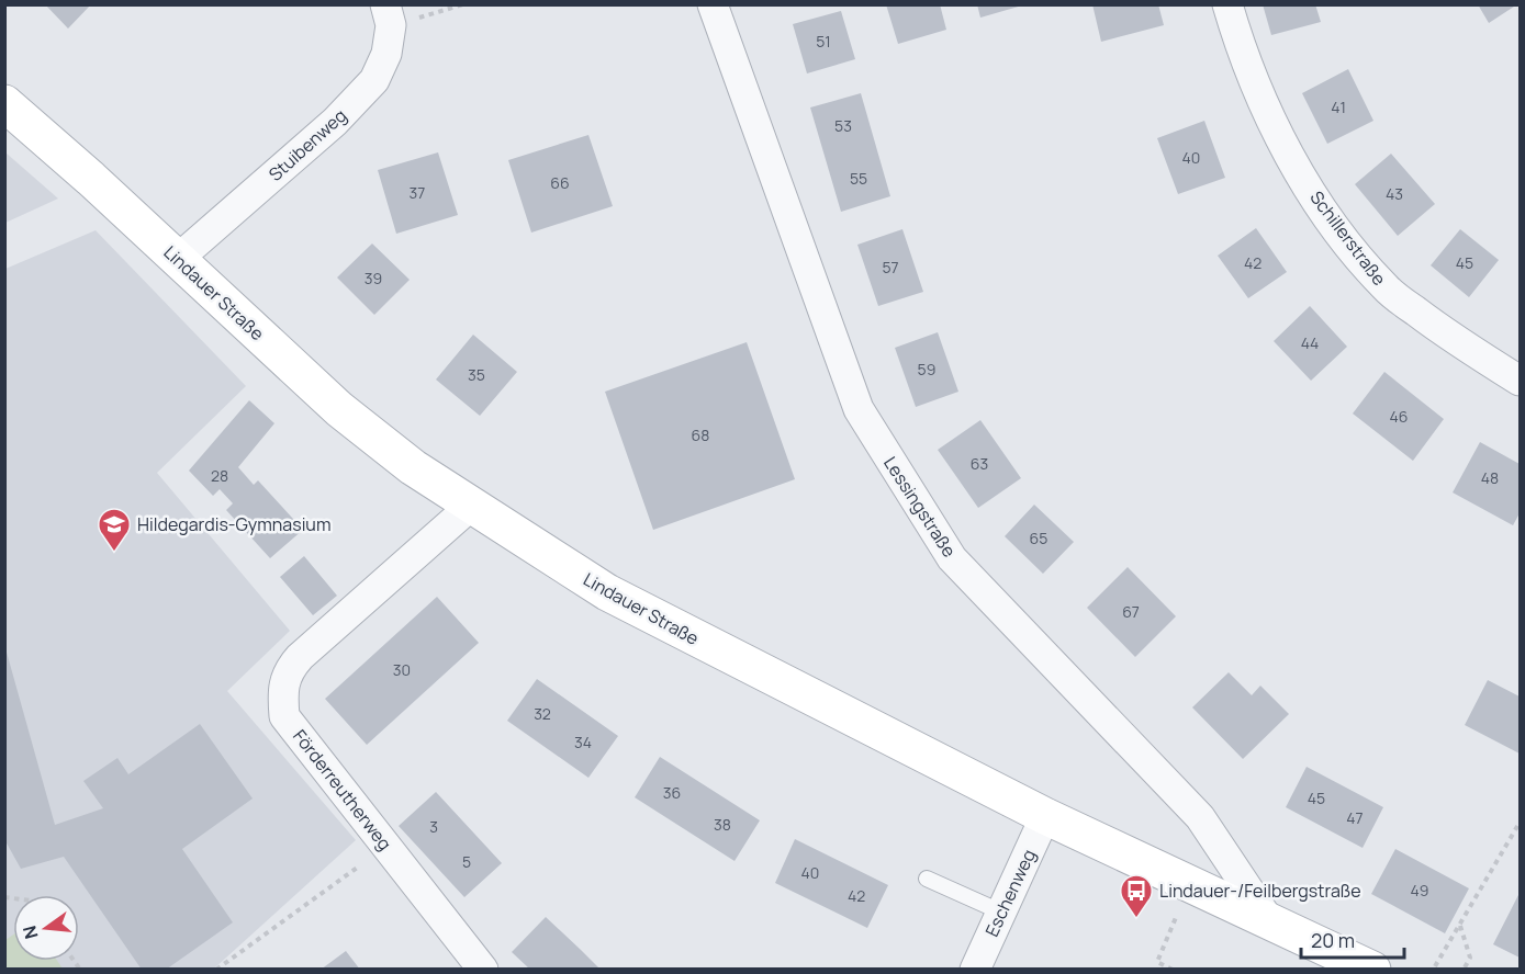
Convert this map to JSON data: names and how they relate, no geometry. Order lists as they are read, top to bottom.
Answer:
{
  "streets": {
    "street": [
      "Stuibenweg",
      "Schillerstraße",
      "Lindauer Straße",
      "Lessingstraße",
      "Förderreutherweg",
      "Eschenweg"
    ]
  },
  "crossings": [
    ["Stuibenweg", "Lindauer Straße"],
    ["Lindauer Straße", "Lessingstraße"],
    ["Lindauer Straße", "Förderreutherweg"],
    ["Lindauer Straße", "Eschenweg"]
  ],
  "places": {
    "school or university": ["Hildegardis-Gymnasium"],
    "bus stop": ["Lindauer-/Feilbergstraße"]
  },
  "house_numbers": [
    "51",
    "41",
    "53",
    "40",
    "55",
    "66",
    "37",
    "43",
    "42",
    "45",
    "57",
    "39",
    "44",
    "59",
    "35",
    "46",
    "68",
    "63",
    "28",
    "48",
    "65",
    "67",
    "30",
    "32",
    "34",
    "36",
    "45",
    "47",
    "38",
    "3",
    "5",
    "40",
    "49",
    "42"
  ],
  "scale_bar": "20 m",
  "north": "left"
}
